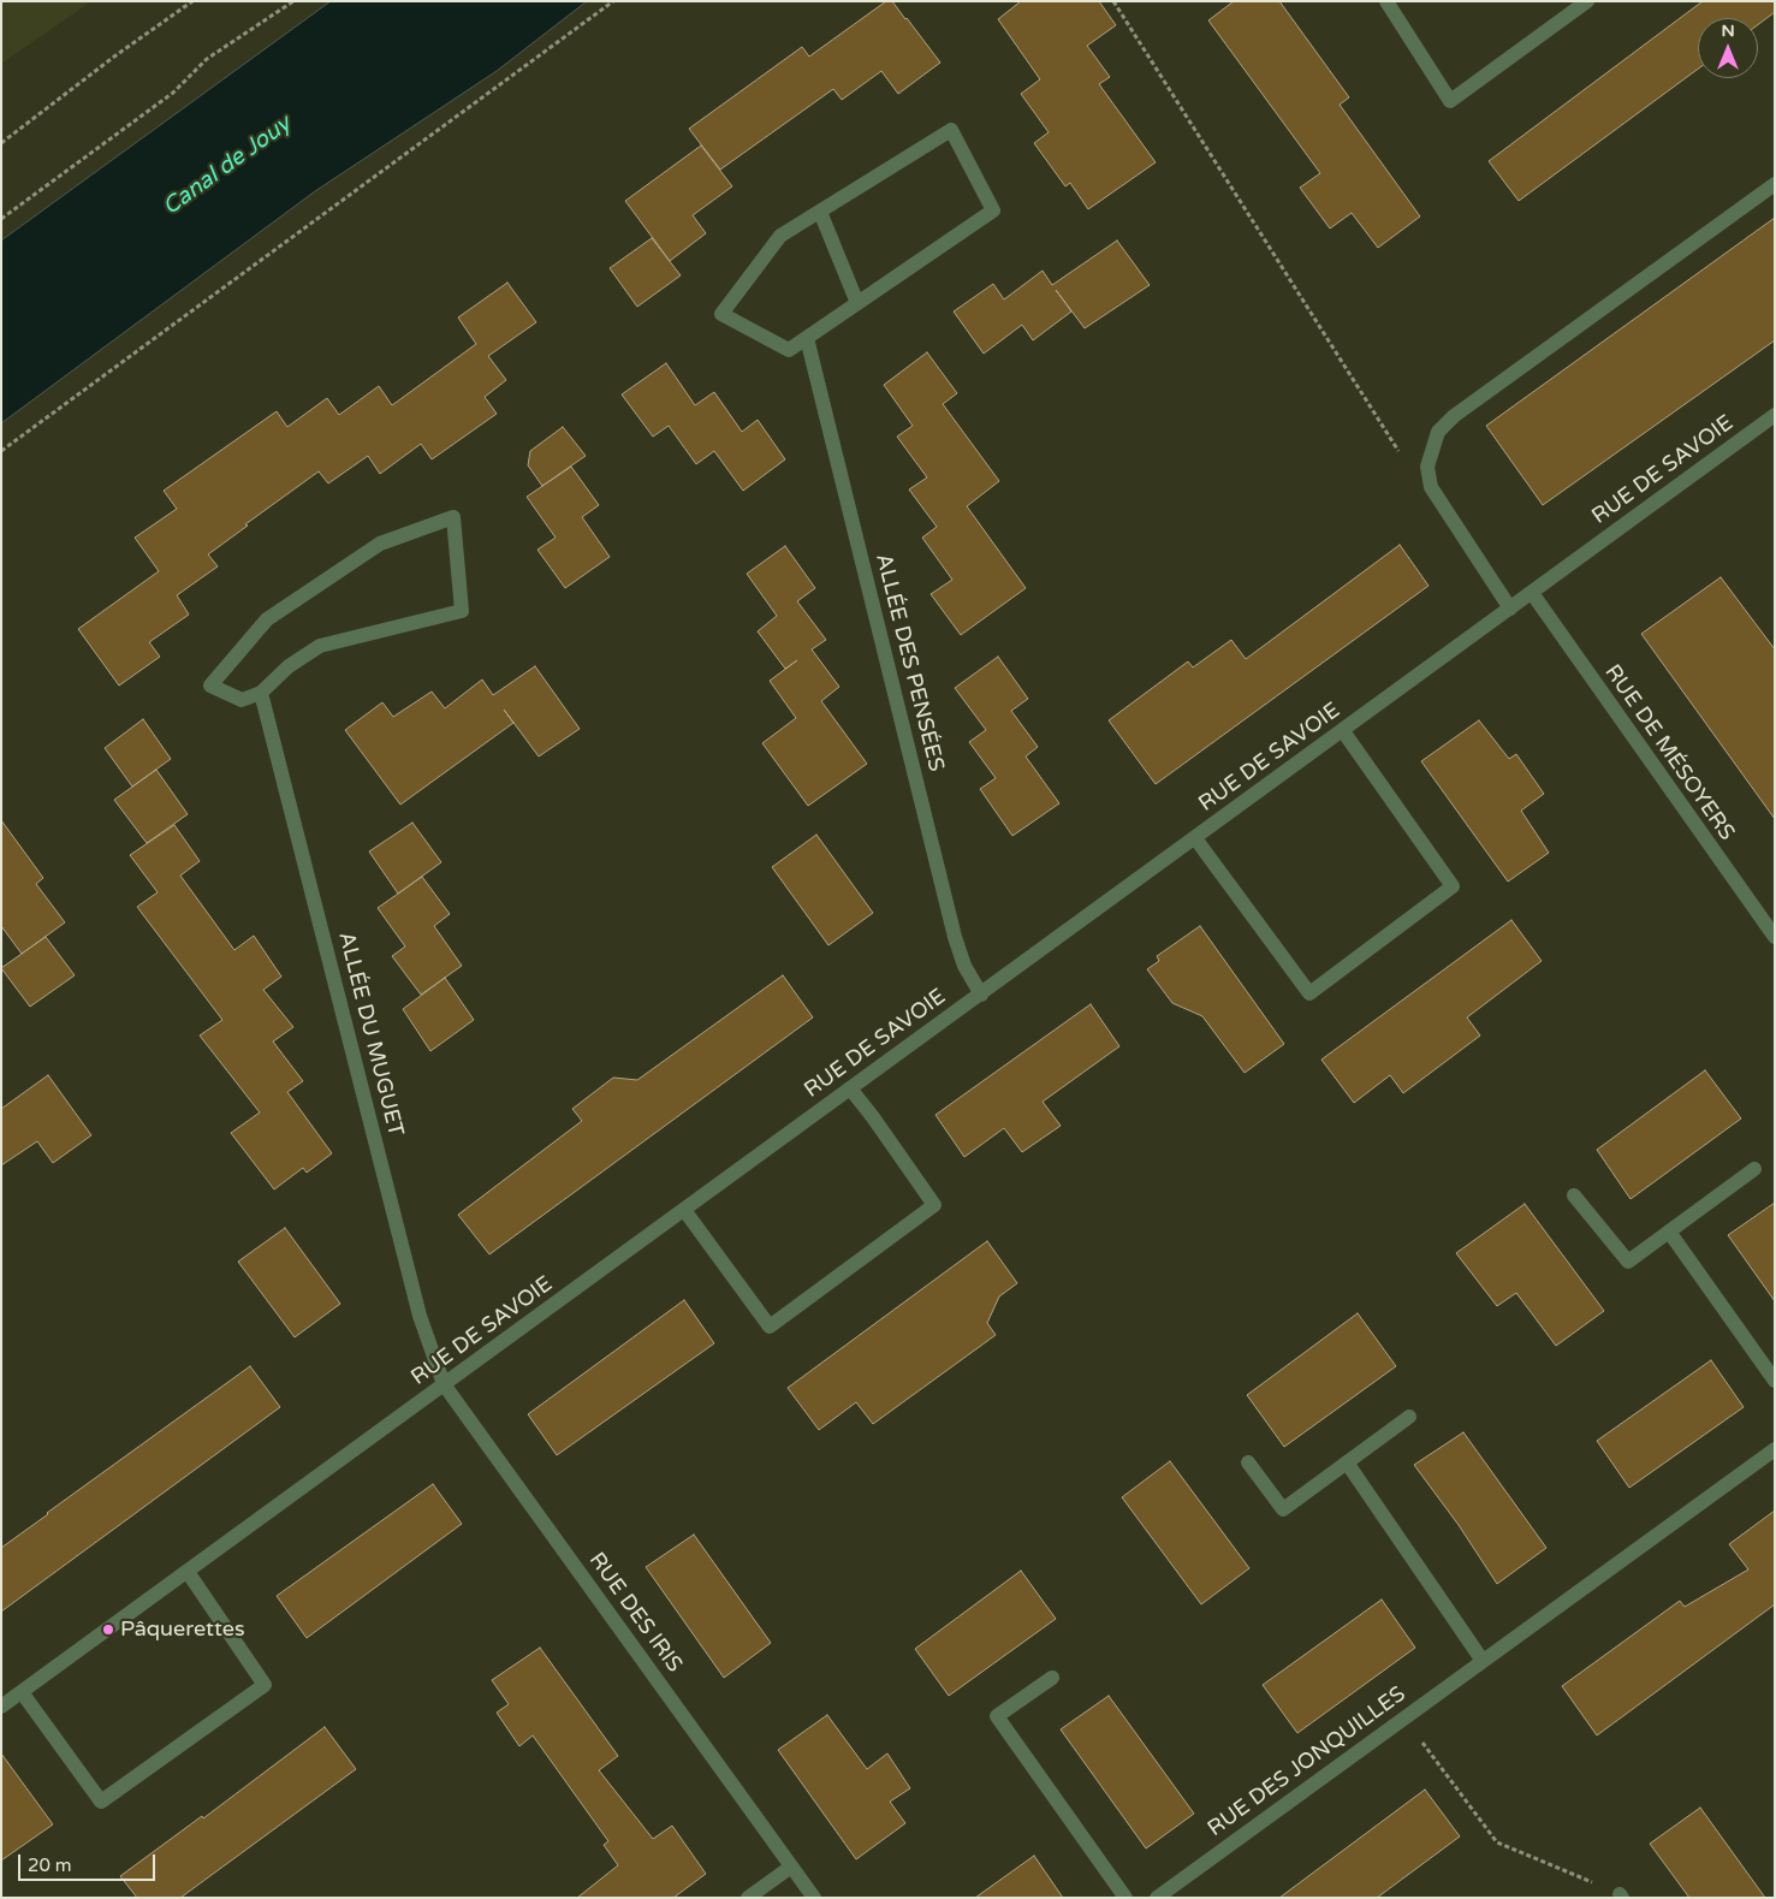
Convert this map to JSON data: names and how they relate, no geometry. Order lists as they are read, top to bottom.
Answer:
{
  "streets": {
    "street": [
      "RUE DE SAVOIE",
      "ALLÉE DES PENSÉES",
      "RUE DE MÉSOYERS",
      "ALLÉE DU MUGUET",
      "RUE DES IRIS",
      "RUE DES JONQUILLES"
    ]
  },
  "crossings": [
    ["RUE DE SAVOIE", "ALLÉE DES PENSÉES"],
    ["RUE DE SAVOIE", "RUE DE MÉSOYERS"],
    ["RUE DE SAVOIE", "ALLÉE DU MUGUET"],
    ["RUE DE SAVOIE", "RUE DES IRIS"],
    ["ALLÉE DU MUGUET", "RUE DES IRIS"]
  ],
  "water": ["Canal de Jouy"],
  "places": ["Pâquerettes"],
  "scale_bar": "20 m",
  "north": "top"
}
